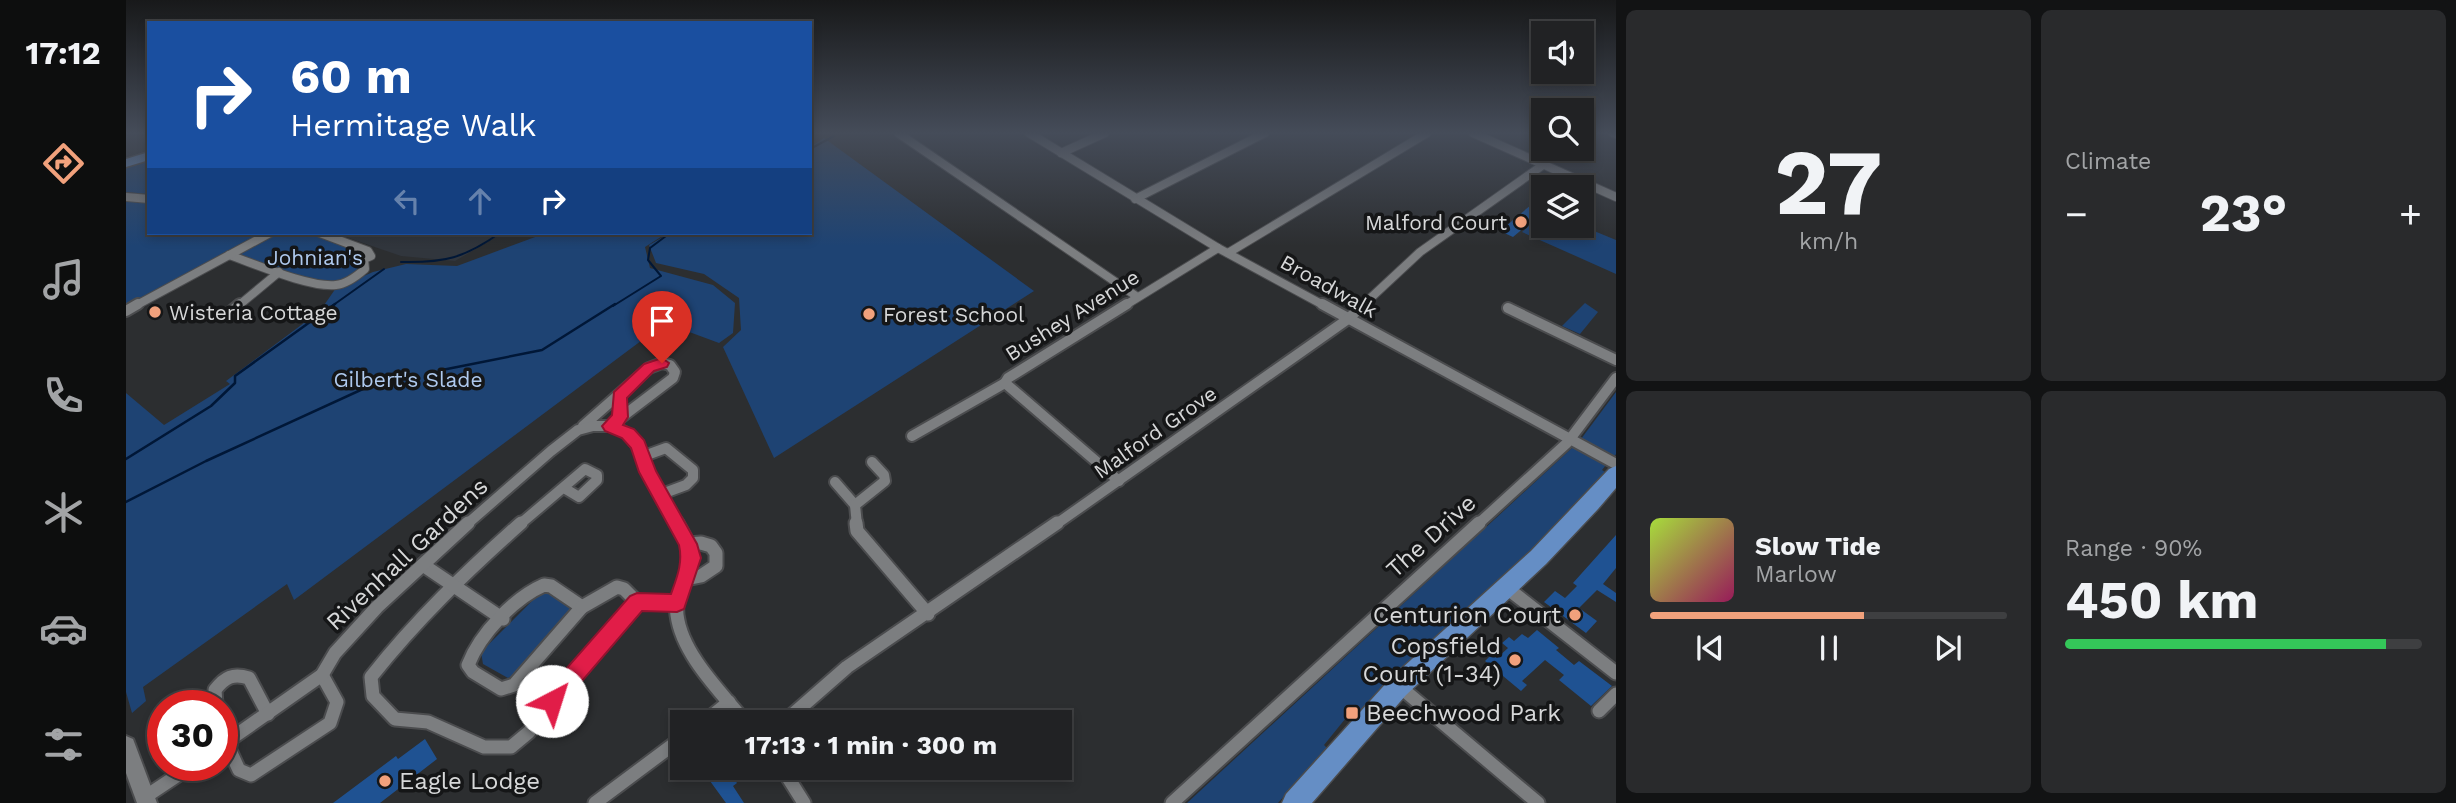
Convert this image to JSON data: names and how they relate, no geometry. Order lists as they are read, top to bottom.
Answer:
{
  "streets": {
    "street": [
      "Broadwalk",
      "Bushey Avenue",
      "Malford Grove",
      "The Drive",
      "Rivenhall Gardens"
    ]
  },
  "crossings": [
    ["Broadwalk", "Bushey Avenue"],
    ["Broadwalk", "Malford Grove"],
    ["Broadwalk", "The Drive"],
    ["Bushey Avenue", "Malford Grove"]
  ],
  "parks": ["Johnian's", "Gilbert's Slade"],
  "places": {
    "other": [
      "Malford Court",
      "Wisteria Cottage",
      "Forest School",
      "Centurion Court",
      "Copsfield Court (1-34)",
      "Eagle Lodge"
    ],
    "transit": ["Beechwood Park"]
  },
  "page": {
    "tabs": "17:12",
    "tile": [
      ["27", "km/h"],
      "Climate",
      ["Range · 90%", "450 km"]
    ],
    "turn": ["60 m", "Hermitage Walk"],
    "heat": ["−", "23°", "+"],
    "song": ["Slow Tide", "Marlow"],
    "limit": "30",
    "trip": "17:13 · 1 min · 300 m"
  }
}
